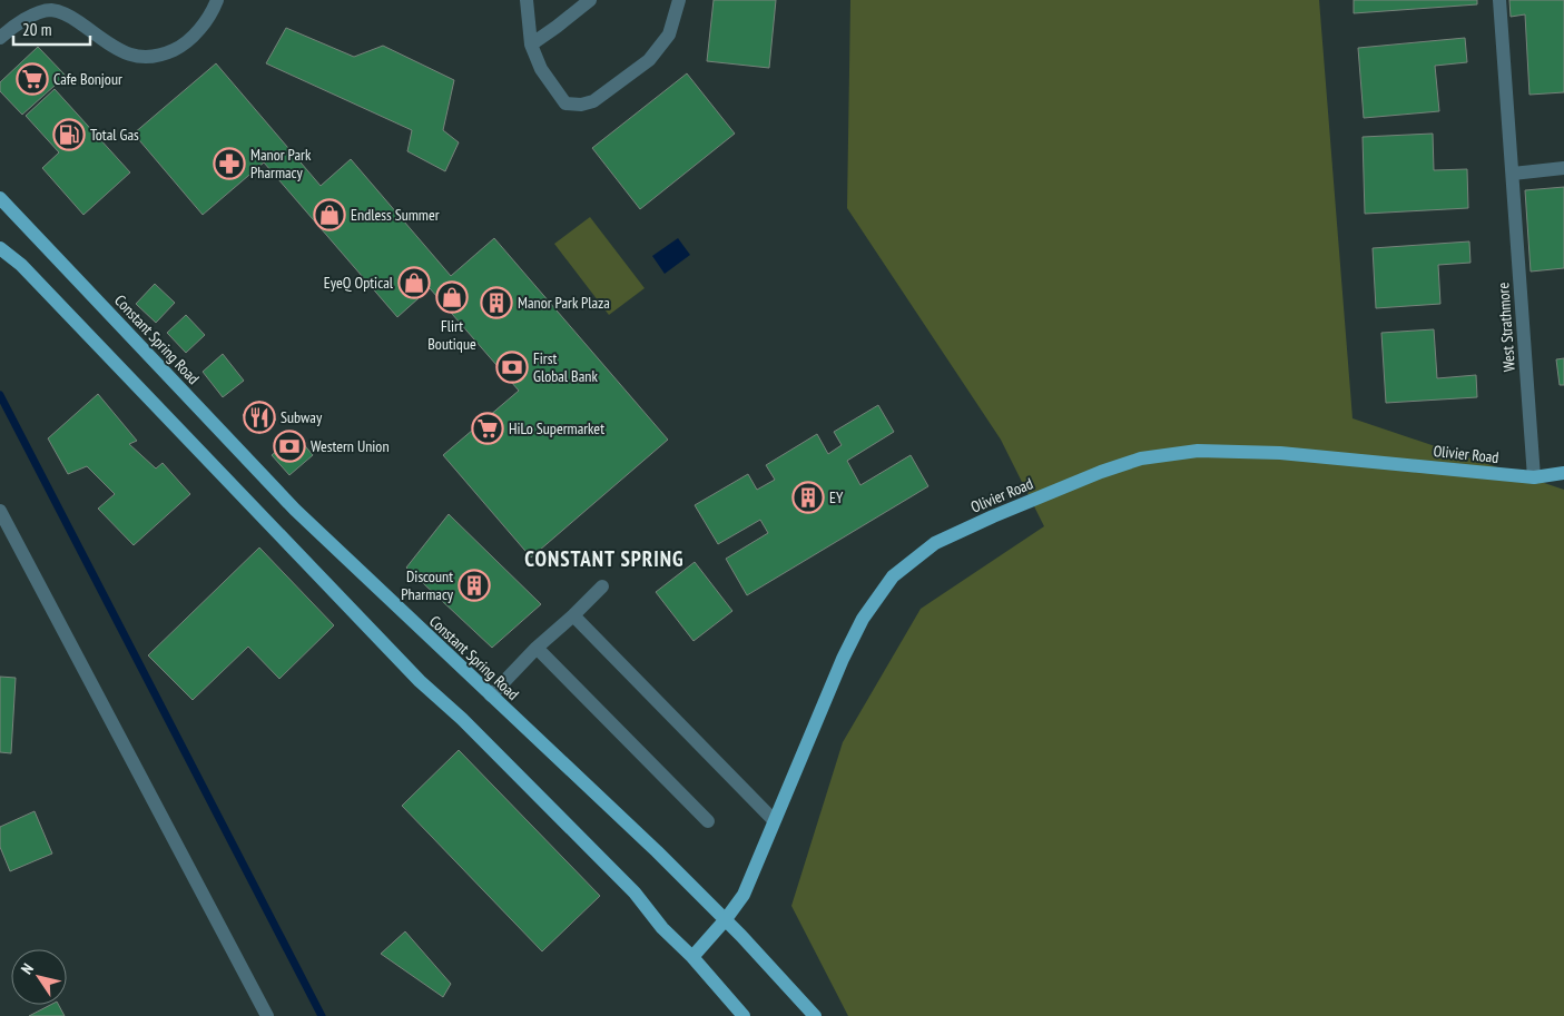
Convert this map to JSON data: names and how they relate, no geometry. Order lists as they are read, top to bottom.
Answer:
{
  "streets": {
    "main road": ["Constant Spring Road", "Olivier Road"],
    "street": ["West Strathmore"]
  },
  "crossings": [
    ["West Strathmore", "Olivier Road"],
    ["Constant Spring Road", "Olivier Road"]
  ],
  "districts": ["CONSTANT SPRING"],
  "places": {
    "supermarket": ["Cafe Bonjour", "HiLo Supermarket"],
    "fuel station": ["Total Gas"],
    "pharmacy": ["Manor Park Pharmacy"],
    "shop": ["Endless Summer", "EyeQ Optical", "Flirt Boutique"],
    "building": ["Manor Park Plaza", "EY", "Discount Pharmacy"],
    "bank": ["First Global Bank", "Western Union"],
    "restaurant": ["Subway"]
  },
  "scale_bar": "20 m",
  "north": "top left"
}
